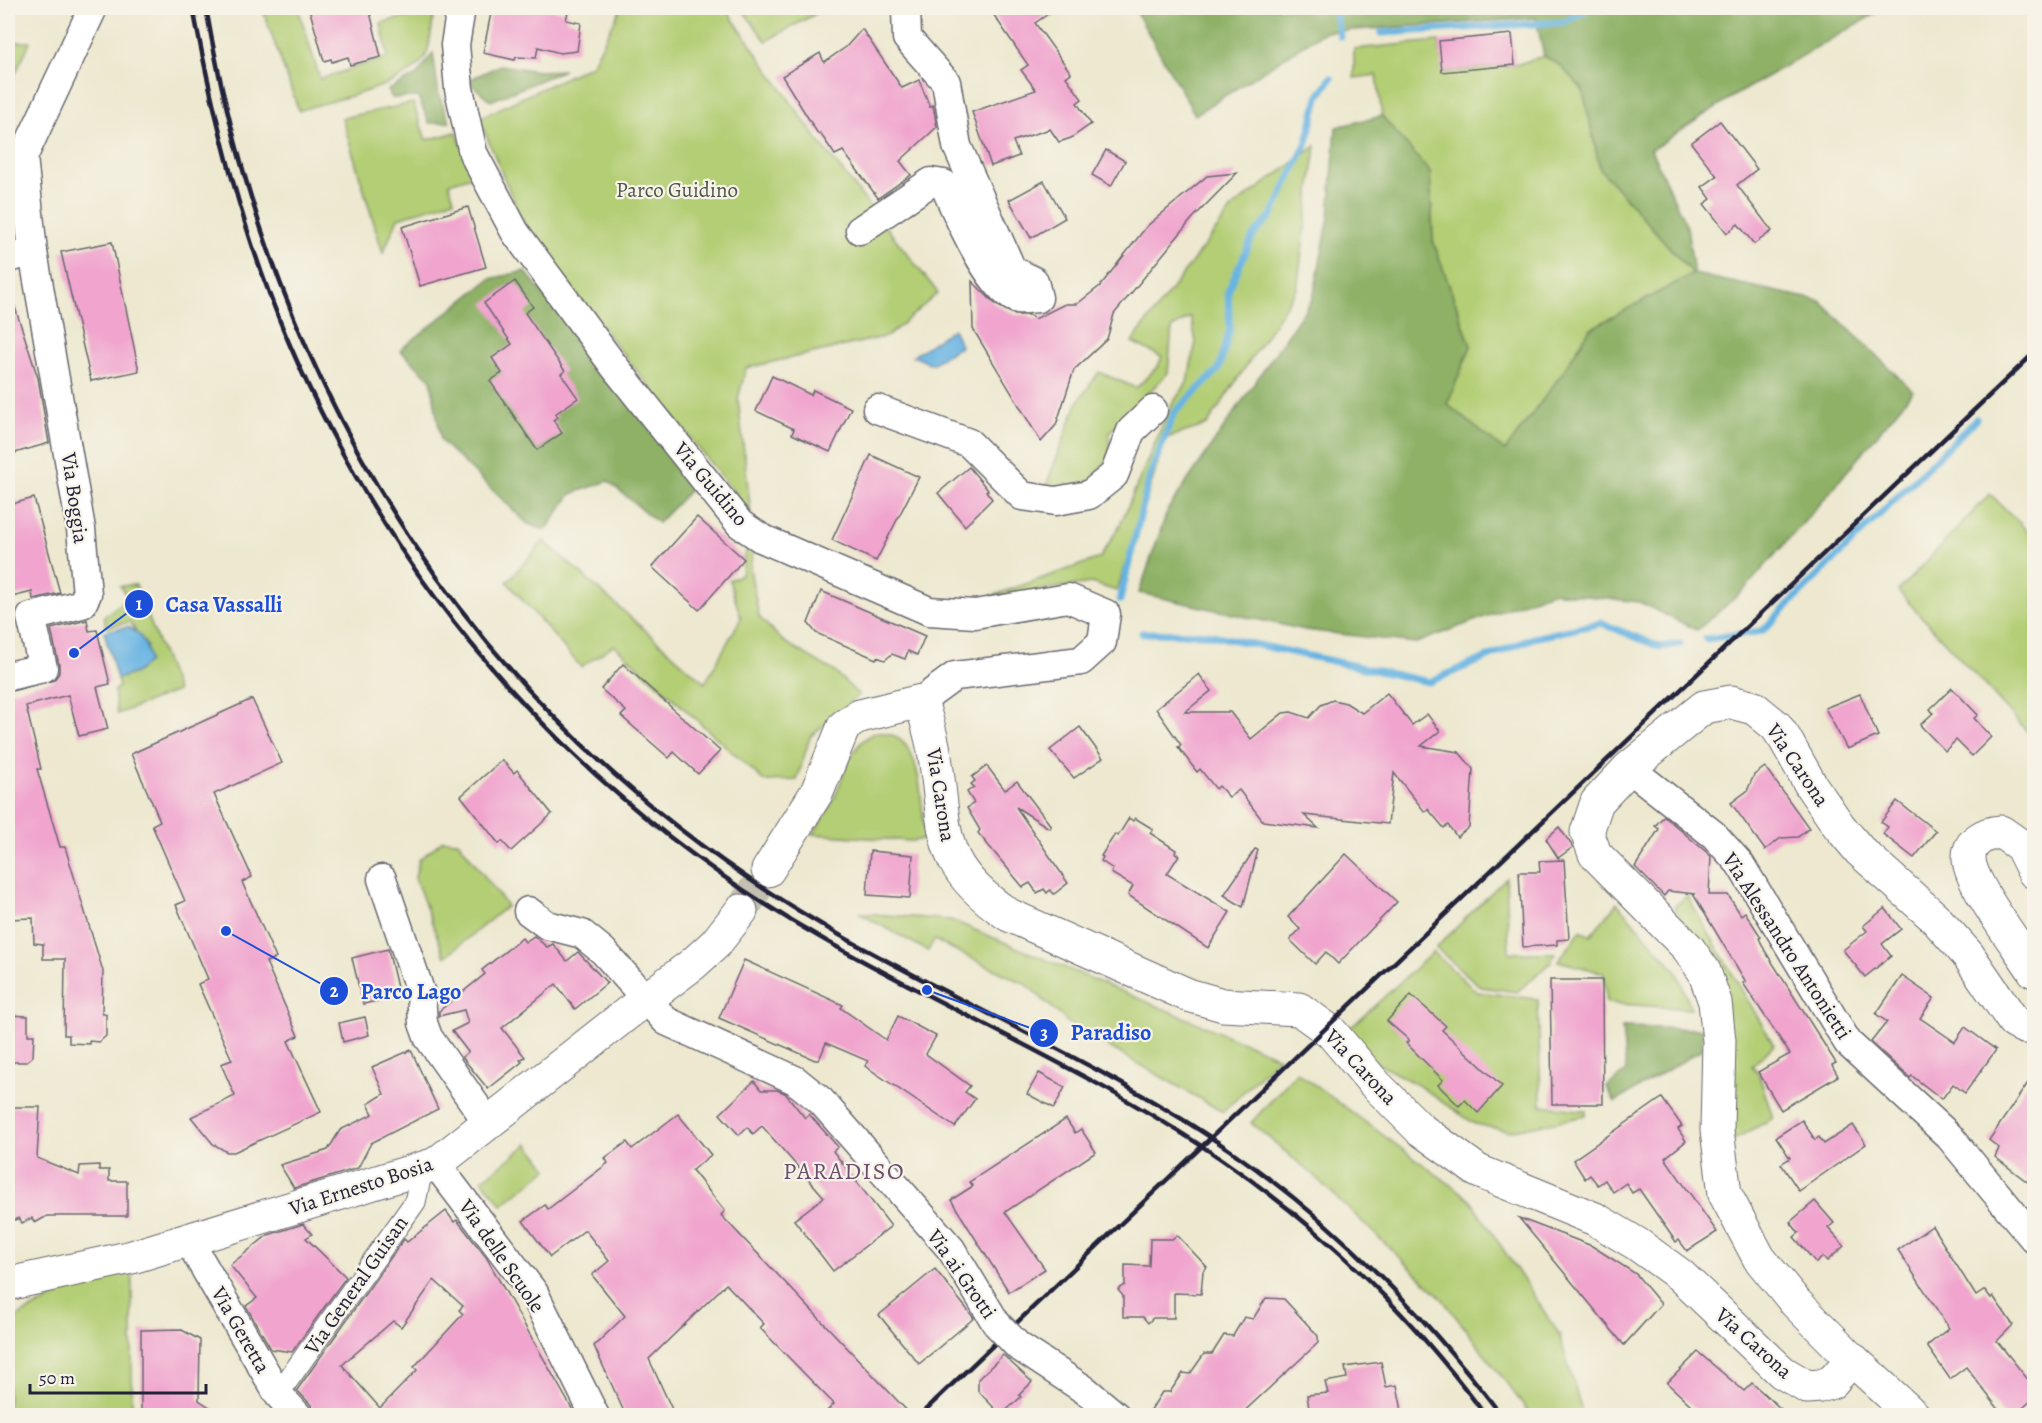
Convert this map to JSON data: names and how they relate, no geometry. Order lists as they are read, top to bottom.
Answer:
{
  "streets": {
    "street": [
      "Via Guidino",
      "Via Boggia",
      "Via Carona",
      "Via Alessandro Antonietti",
      "Via Ernesto Bosia",
      "Via delle Scuole",
      "Via ai Grotti",
      "Via General Guisan",
      "Via Geretta"
    ]
  },
  "crossings": [
    ["Via Guidino", "Via Carona"],
    ["Via Carona", "Via Alessandro Antonietti"],
    ["Via Ernesto Bosia", "Via delle Scuole"],
    ["Via Ernesto Bosia", "Via ai Grotti"],
    ["Via Ernesto Bosia", "Via General Guisan"],
    ["Via Ernesto Bosia", "Via Geretta"],
    ["Via delle Scuole", "Via General Guisan"],
    ["Via General Guisan", "Via Geretta"]
  ],
  "districts": ["PARADISO"],
  "parks": ["Parco Guidino"],
  "places": ["Casa Vassalli", "Parco Lago", "Paradiso"],
  "scale_bar": "50 m"
}
